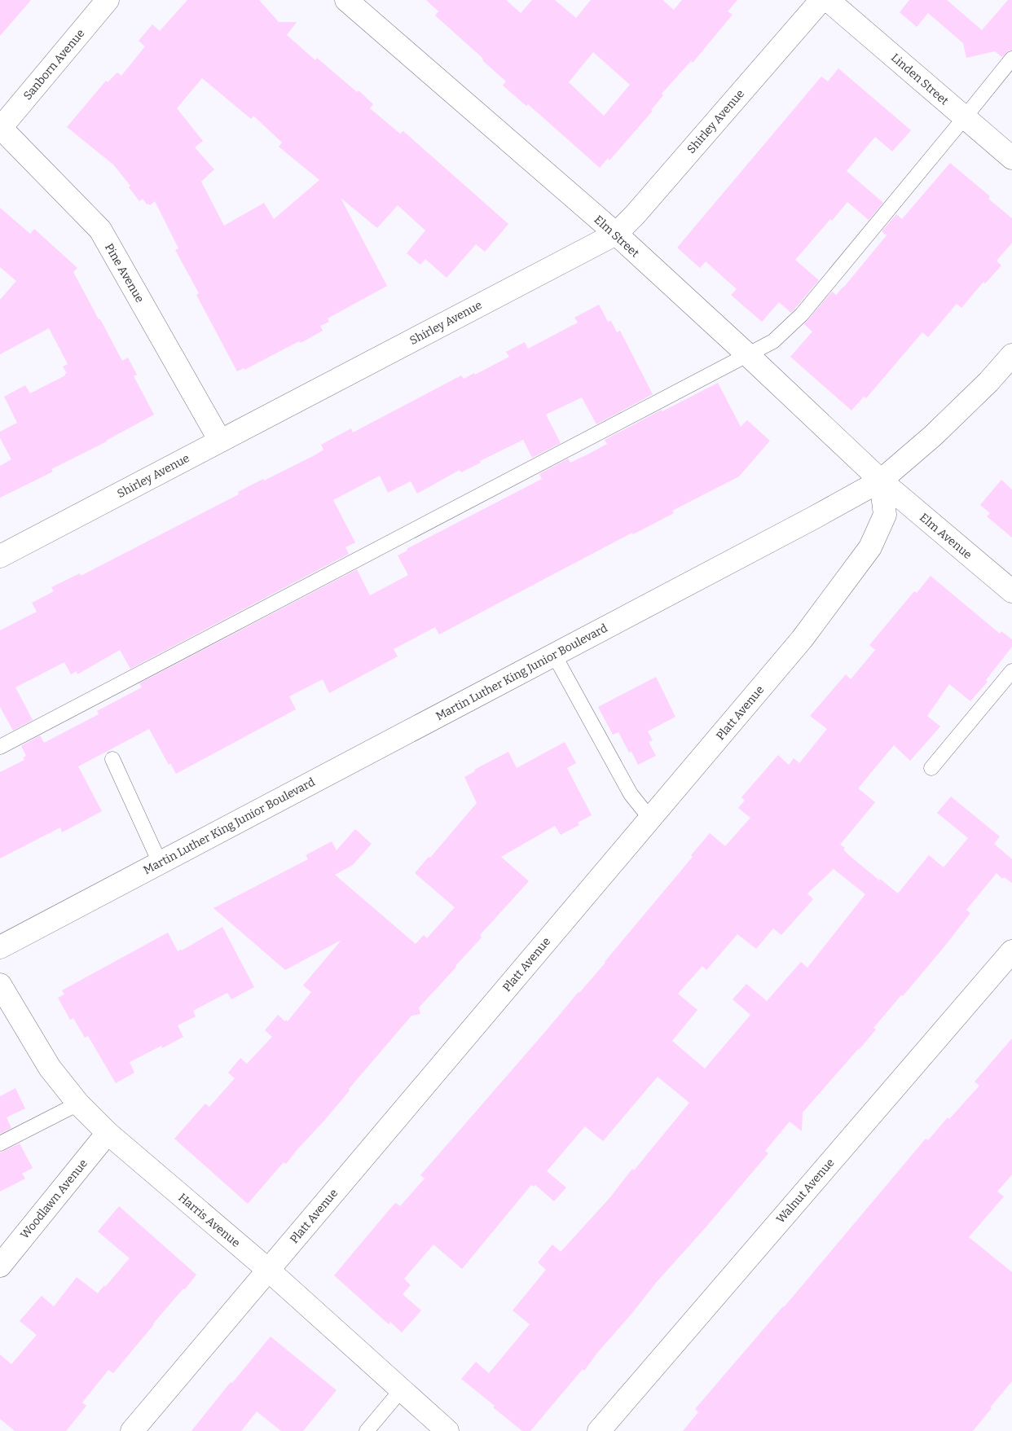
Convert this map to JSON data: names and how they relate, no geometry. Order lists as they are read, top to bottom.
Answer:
{
  "streets": {
    "street": [
      "Sanborn Avenue",
      "Linden Street",
      "Shirley Avenue",
      "Elm Street",
      "Pine Avenue",
      "Elm Avenue",
      "Martin Luther King Junior Boulevard",
      "Platt Avenue",
      "Walnut Avenue",
      "Woodlawn Avenue",
      "Harris Avenue"
    ]
  },
  "crossings": [
    ["Sanborn Avenue", "Pine Avenue"],
    ["Shirley Avenue", "Elm Street"],
    ["Shirley Avenue", "Pine Avenue"],
    ["Elm Street", "Elm Avenue"],
    ["Elm Street", "Martin Luther King Junior Boulevard"],
    ["Elm Street", "Platt Avenue"],
    ["Elm Avenue", "Martin Luther King Junior Boulevard"],
    ["Elm Avenue", "Platt Avenue"],
    ["Martin Luther King Junior Boulevard", "Platt Avenue"],
    ["Platt Avenue", "Harris Avenue"],
    ["Woodlawn Avenue", "Harris Avenue"]
  ]
}
